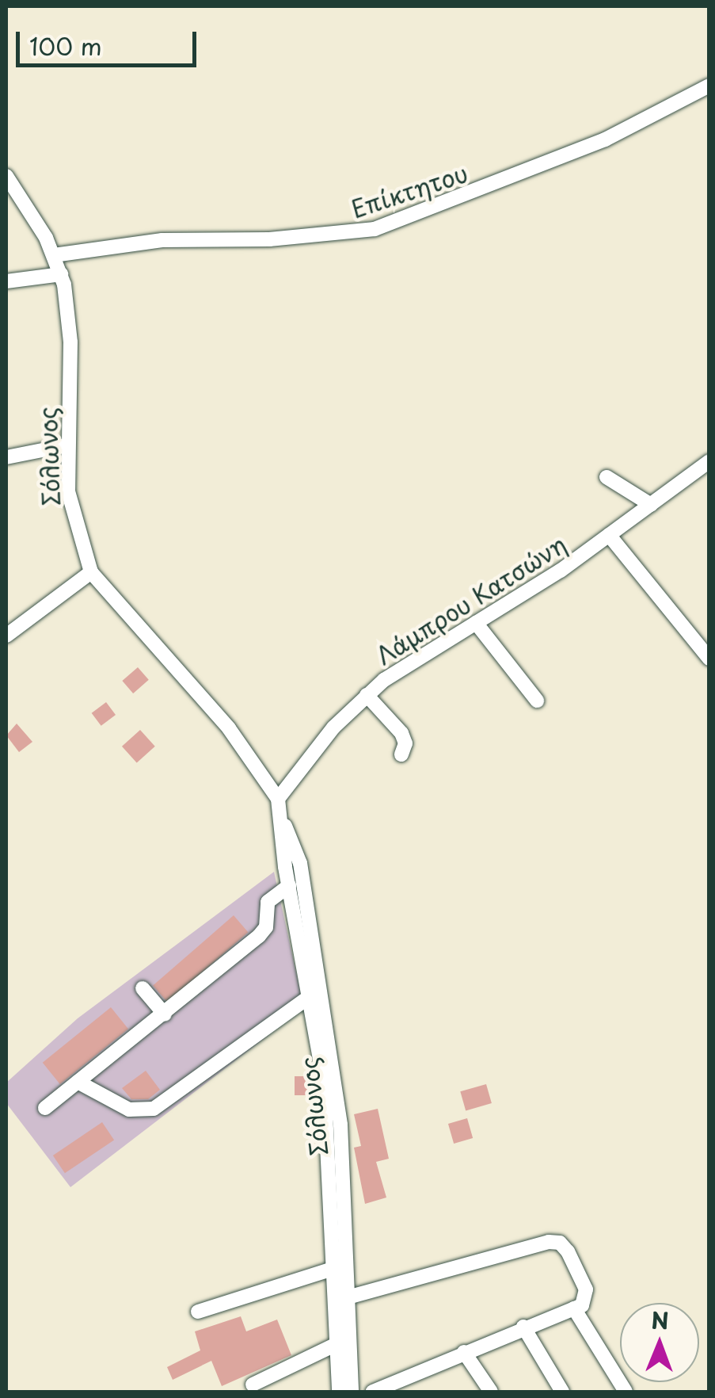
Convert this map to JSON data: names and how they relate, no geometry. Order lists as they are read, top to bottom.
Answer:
{
  "streets": {
    "street": ["Επίκτητου", "Σόλωνος", "Λάμπρου Κατσώνη"]
  },
  "crossings": [
    ["Επίκτητου", "Σόλωνος"],
    ["Σόλωνος", "Λάμπρου Κατσώνη"]
  ],
  "scale_bar": "100 m",
  "north": "top"
}
